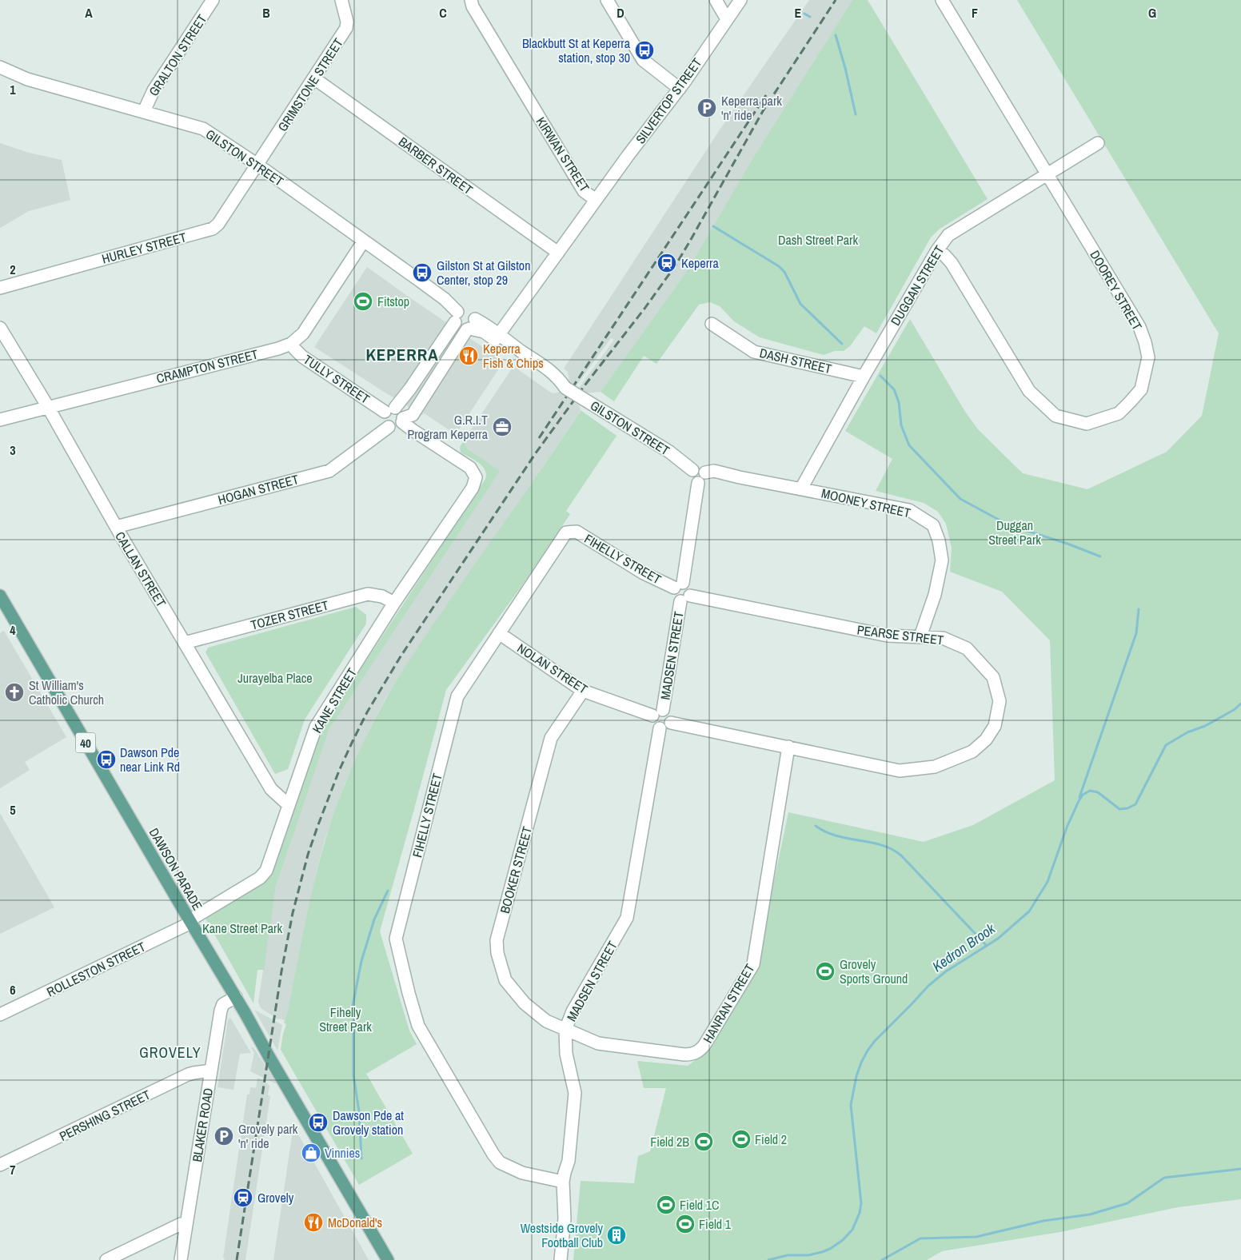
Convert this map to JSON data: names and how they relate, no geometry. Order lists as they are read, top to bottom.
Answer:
{
  "streets": {
    "main road": ["40", "DAWSON PARADE"],
    "street": [
      "GRALTON STREET",
      "GRIMSTONE STREET",
      "SILVERTOP STREET",
      "KIRWAN STREET",
      "GILSTON STREET",
      "BARBER STREET",
      "HURLEY STREET",
      "DUGGAN STREET",
      "DOOREY STREET",
      "DASH STREET",
      "CRAMPTON STREET",
      "TULLY STREET",
      "HOGAN STREET",
      "MOONEY STREET",
      "FIHELLY STREET",
      "CALLAN STREET",
      "TOZER STREET",
      "PEARSE STREET",
      "MADSEN STREET",
      "NOLAN STREET",
      "KANE STREET",
      "BOOKER STREET",
      "ROLLESTON STREET",
      "HANRAN STREET",
      "PERSHING STREET",
      "BLAKER ROAD"
    ]
  },
  "crossings": [
    ["GRALTON STREET", "GILSTON STREET"],
    ["GRIMSTONE STREET", "GILSTON STREET"],
    ["GRIMSTONE STREET", "BARBER STREET"],
    ["GRIMSTONE STREET", "HURLEY STREET"],
    ["SILVERTOP STREET", "KIRWAN STREET"],
    ["KIRWAN STREET", "GILSTON STREET"],
    ["KIRWAN STREET", "BARBER STREET"],
    ["GILSTON STREET", "HURLEY STREET"],
    ["GILSTON STREET", "CRAMPTON STREET"],
    ["GILSTON STREET", "MOONEY STREET"],
    ["DUGGAN STREET", "DOOREY STREET"],
    ["DUGGAN STREET", "DASH STREET"],
    ["DUGGAN STREET", "MOONEY STREET"],
    ["CRAMPTON STREET", "TULLY STREET"],
    ["CRAMPTON STREET", "CALLAN STREET"],
    ["TULLY STREET", "HOGAN STREET"],
    ["TULLY STREET", "KANE STREET"],
    ["HOGAN STREET", "CALLAN STREET"],
    ["HOGAN STREET", "KANE STREET"],
    ["MOONEY STREET", "PEARSE STREET"],
    ["FIHELLY STREET", "MADSEN STREET"],
    ["FIHELLY STREET", "NOLAN STREET"],
    ["CALLAN STREET", "TOZER STREET"],
    ["CALLAN STREET", "KANE STREET"],
    ["TOZER STREET", "KANE STREET"],
    ["PEARSE STREET", "MADSEN STREET"],
    ["PEARSE STREET", "HANRAN STREET"],
    ["MADSEN STREET", "NOLAN STREET"],
    ["MADSEN STREET", "BOOKER STREET"],
    ["MADSEN STREET", "HANRAN STREET"],
    ["NOLAN STREET", "BOOKER STREET"],
    ["KANE STREET", "DAWSON PARADE"],
    ["KANE STREET", "ROLLESTON STREET"],
    ["DAWSON PARADE", "ROLLESTON STREET"],
    ["DAWSON PARADE", "BLAKER ROAD"],
    ["BOOKER STREET", "HANRAN STREET"],
    ["PERSHING STREET", "BLAKER ROAD"]
  ],
  "districts": ["KEPERRA", "GROVELY"],
  "water": ["Kedron Brook"],
  "parks": [
    "Dash Street Park",
    "Duggan Street Park",
    "Jurayelba Place",
    "Kane Street Park",
    "Fihelly Street Park"
  ],
  "places": {
    "bus stop": [
      "Blackbutt St at Keperra station, stop 30",
      "Gilston St at Gilston Center, stop 29",
      "Dawson Pde near Link Rd",
      "Dawson Pde at Grovely station"
    ],
    "parking": ["Keperra park 'n' ride", "Grovely park 'n' ride"],
    "station": ["Keperra", "Grovely"],
    "sports": [
      "Fitstop",
      "Grovely Sports Ground",
      "Field 2",
      "Field 2B",
      "Field 1C",
      "Field 1"
    ],
    "restaurant": ["Keperra Fish & Chips", "McDonald's"],
    "office": ["G.R.I.T Program Keperra"],
    "church": ["St William's Catholic Church"],
    "shop": ["Vinnies"],
    "building": ["Westside Grovely Football Club"]
  },
  "grid": {
    "columns": [
      "A",
      "B",
      "C",
      "D",
      "E",
      "F",
      "G"
    ],
    "rows": [
      "1",
      "2",
      "3",
      "4",
      "5",
      "6",
      "7"
    ]
  }
}
